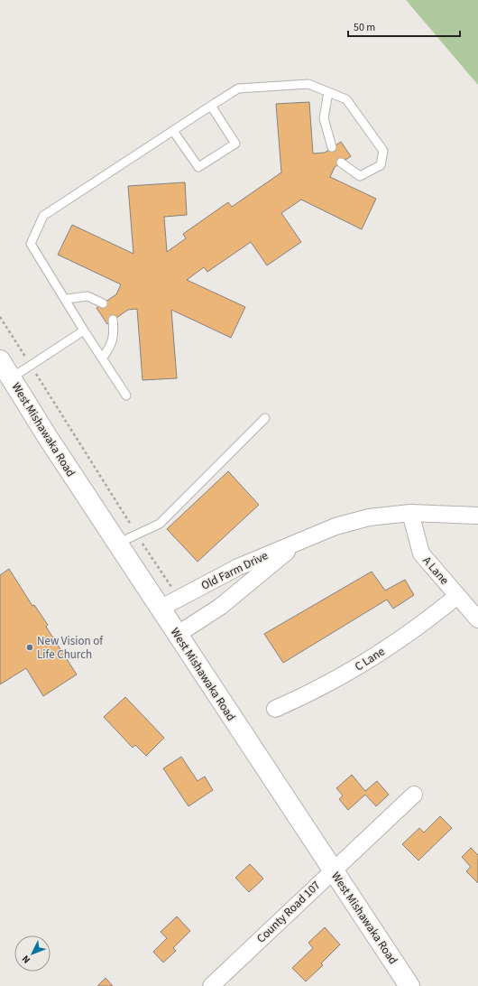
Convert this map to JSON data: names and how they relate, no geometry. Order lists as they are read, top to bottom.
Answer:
{
  "streets": {
    "main road": ["West Mishawaka Road"],
    "street": [
      "Old Farm Drive",
      "A Lane",
      "C Lane",
      "County Road 107"
    ]
  },
  "crossings": [
    ["West Mishawaka Road", "Old Farm Drive"],
    ["West Mishawaka Road", "County Road 107"],
    ["Old Farm Drive", "A Lane"],
    ["A Lane", "C Lane"]
  ],
  "places": ["New Vision of Life Church"],
  "scale_bar": "50 m",
  "north": "bottom left"
}
